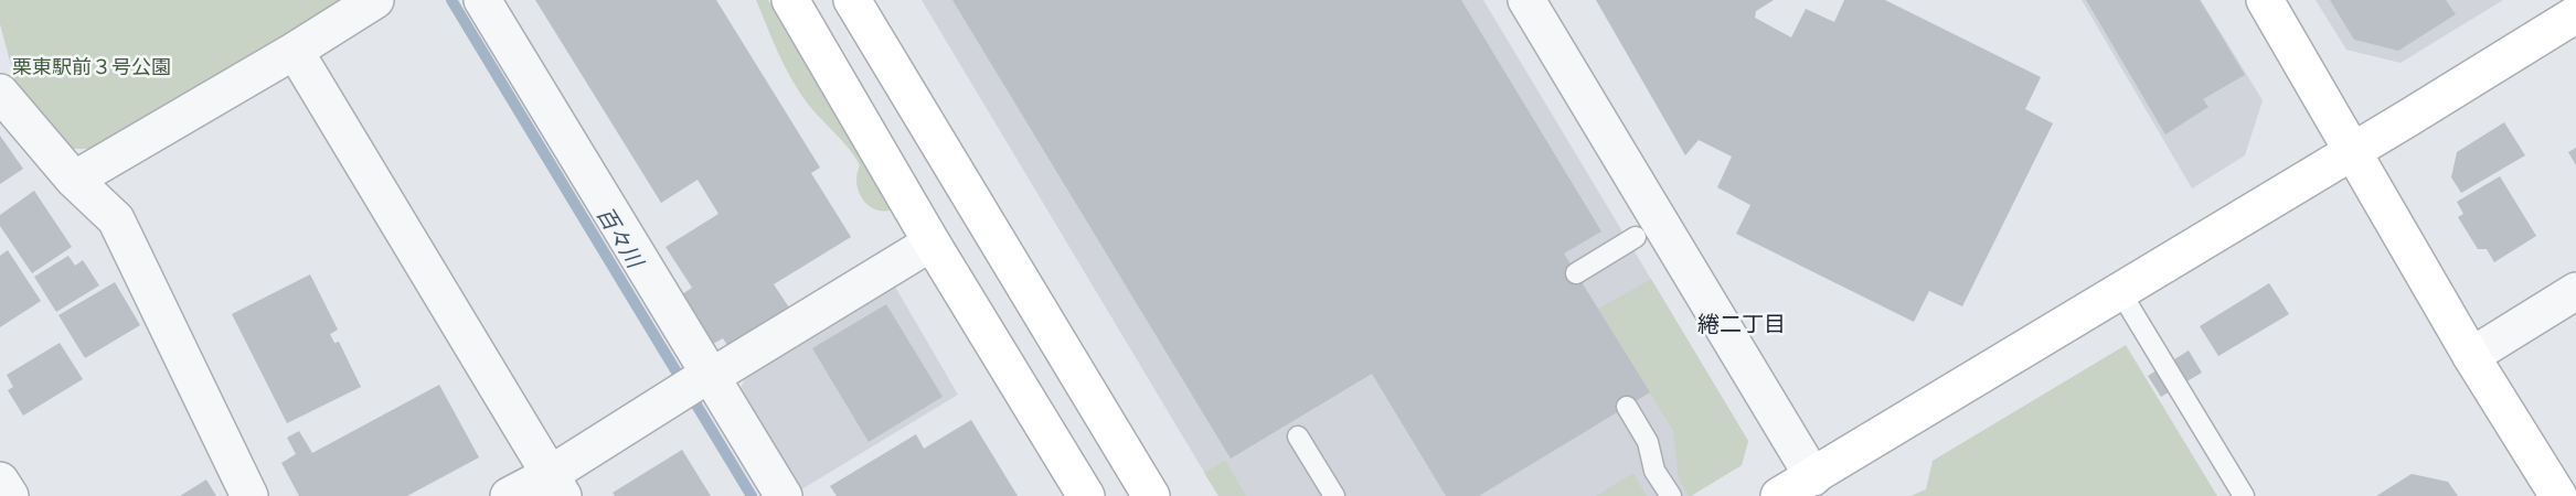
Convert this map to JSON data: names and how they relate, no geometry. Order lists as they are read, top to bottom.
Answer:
{
  "districts": ["綣二丁目"],
  "water": ["百々川"],
  "parks": ["栗東駅前３号公園"]
}
